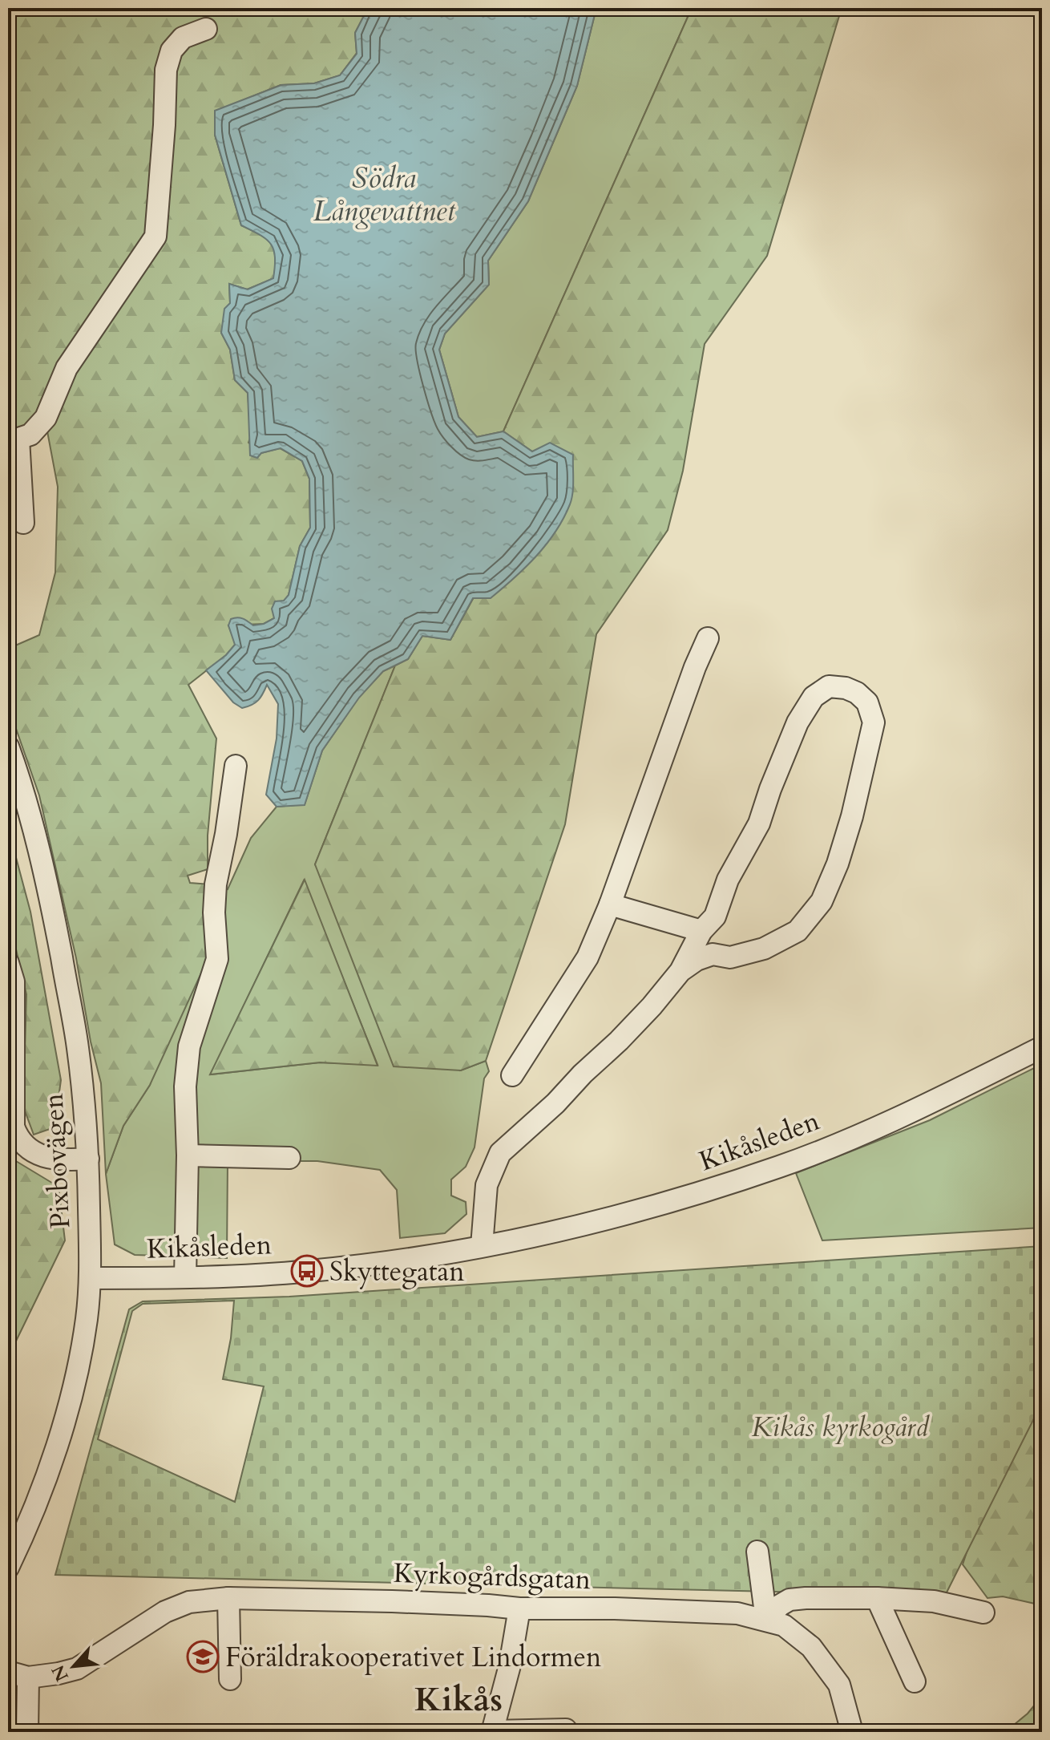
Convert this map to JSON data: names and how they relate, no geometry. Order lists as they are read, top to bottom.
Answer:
{
  "streets": {
    "street": ["Kikåsleden", "Pixbovägen", "Kyrkogårdsgatan"]
  },
  "crossings": [
    ["Kikåsleden", "Pixbovägen"]
  ],
  "districts": ["Kikås"],
  "water": ["Södra Långevattnet"],
  "parks": ["Kikås kyrkogård"],
  "places": {
    "bus stop": ["Skyttegatan"],
    "school or university": ["Föräldrakooperativet Lindormen"]
  },
  "north": "bottom left"
}
